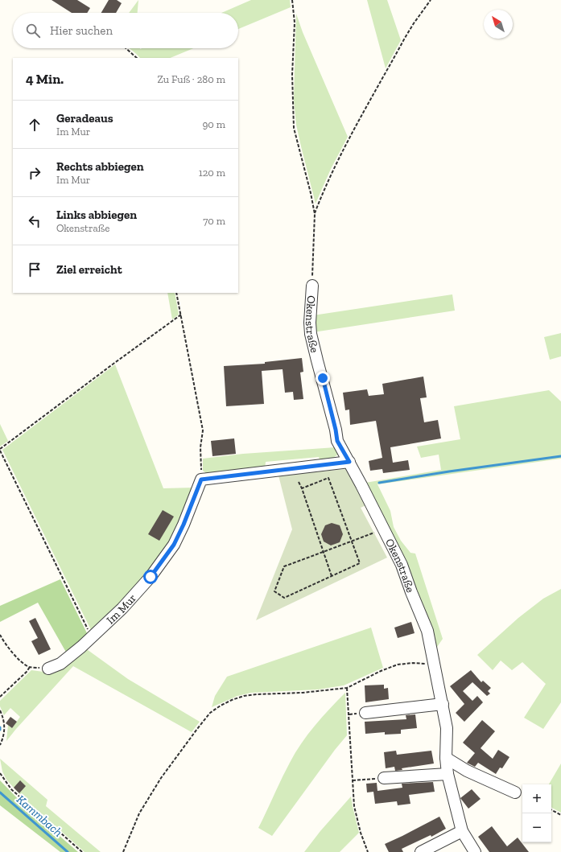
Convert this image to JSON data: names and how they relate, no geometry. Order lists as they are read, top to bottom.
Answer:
{
  "streets": {
    "street": ["Okenstraße", "Im Mur"]
  },
  "water": ["Kammbach"],
  "north": "top left",
  "page": {
    "search": "Hier suchen",
    "heading": ["4 Min.", "Zu Fuß · 280 m"],
    "list": [
      ["Geradeaus", "Im Mur", "90 m"],
      ["Rechts abbiegen", "Im Mur", "120 m"],
      ["Links abbiegen", "Okenstraße", "70 m"],
      "Ziel erreicht"
    ],
    "map_buttons": ["+", "−"]
  }
}
